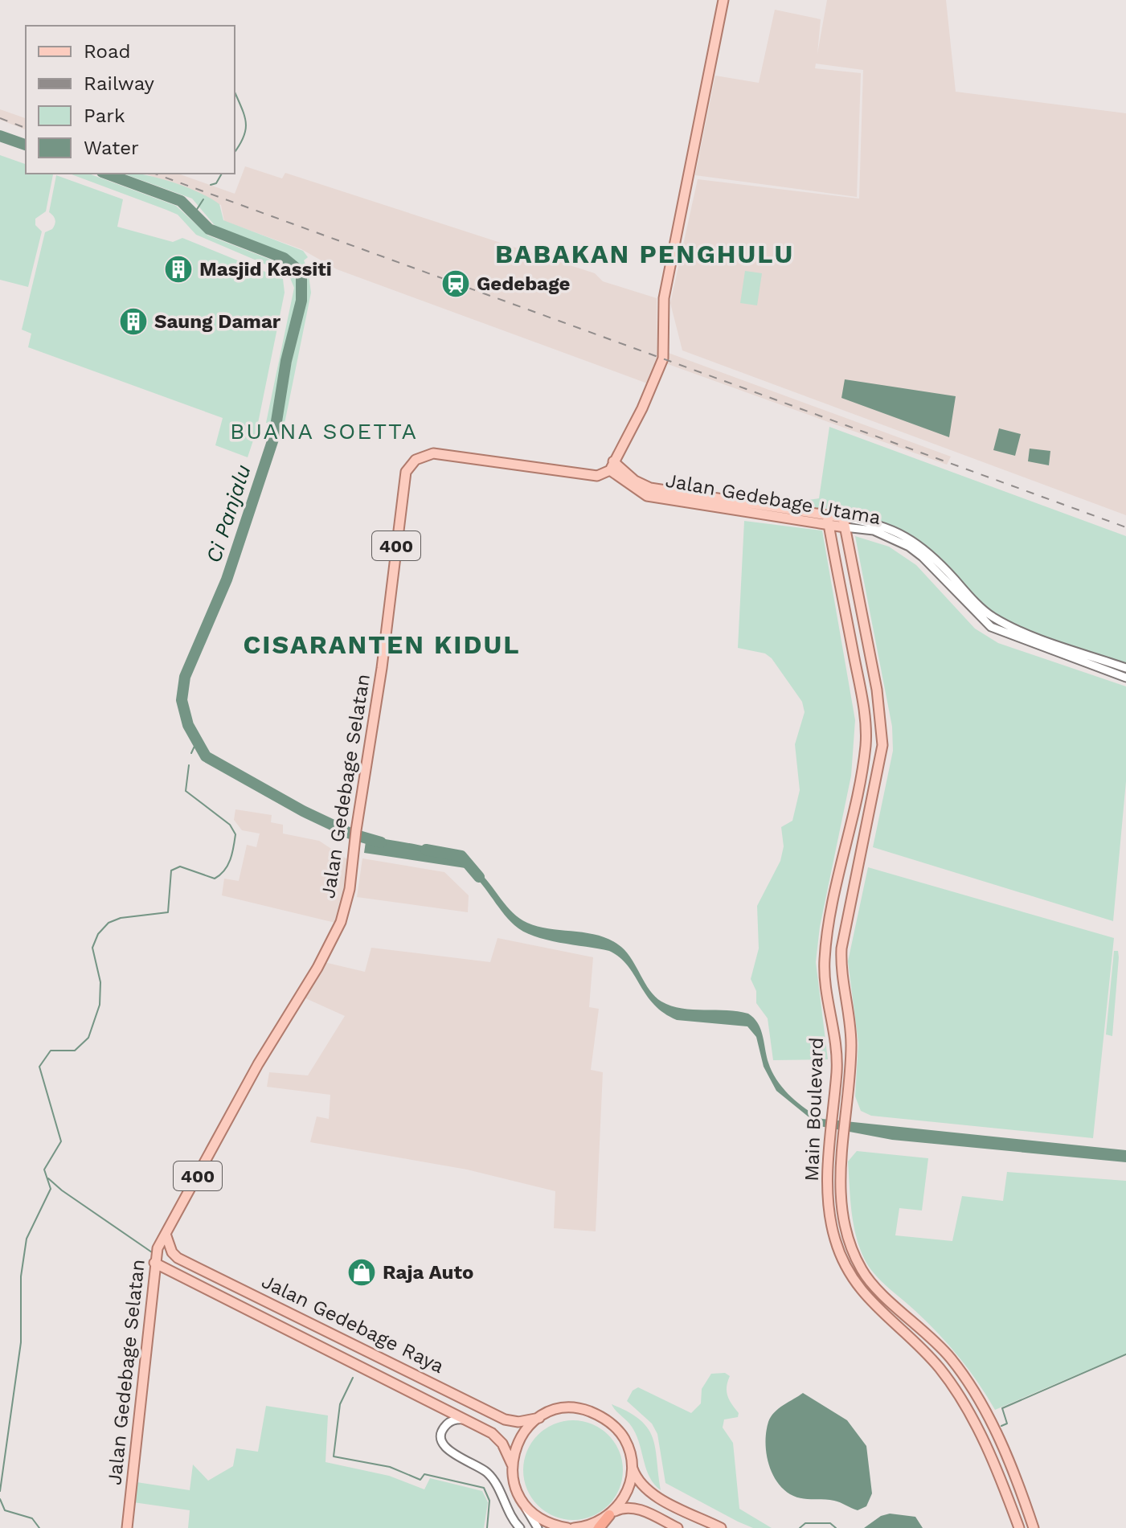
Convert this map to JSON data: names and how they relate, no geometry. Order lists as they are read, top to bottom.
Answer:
{
  "streets": {
    "main road": [
      "Jalan Gedebage Utama",
      "400",
      "Jalan Gedebage Selatan",
      "Main Boulevard",
      "Jalan Gedebage Raya"
    ]
  },
  "crossings": [
    ["Jalan Gedebage Utama", "Jalan Gedebage Selatan"],
    ["Jalan Gedebage Utama", "Main Boulevard"],
    ["Jalan Gedebage Selatan", "Jalan Gedebage Raya"]
  ],
  "districts": ["BABAKAN PENGHULU", "BUANA SOETTA", "CISARANTEN KIDUL"],
  "water": ["Ci Panjalu"],
  "places": {
    "building": ["Masjid Kassiti", "Saung Damar"],
    "station": ["Gedebage"],
    "shop": ["Raja Auto"]
  },
  "legend": [
    "Road",
    "Railway",
    "Park",
    "Water"
  ]
}
